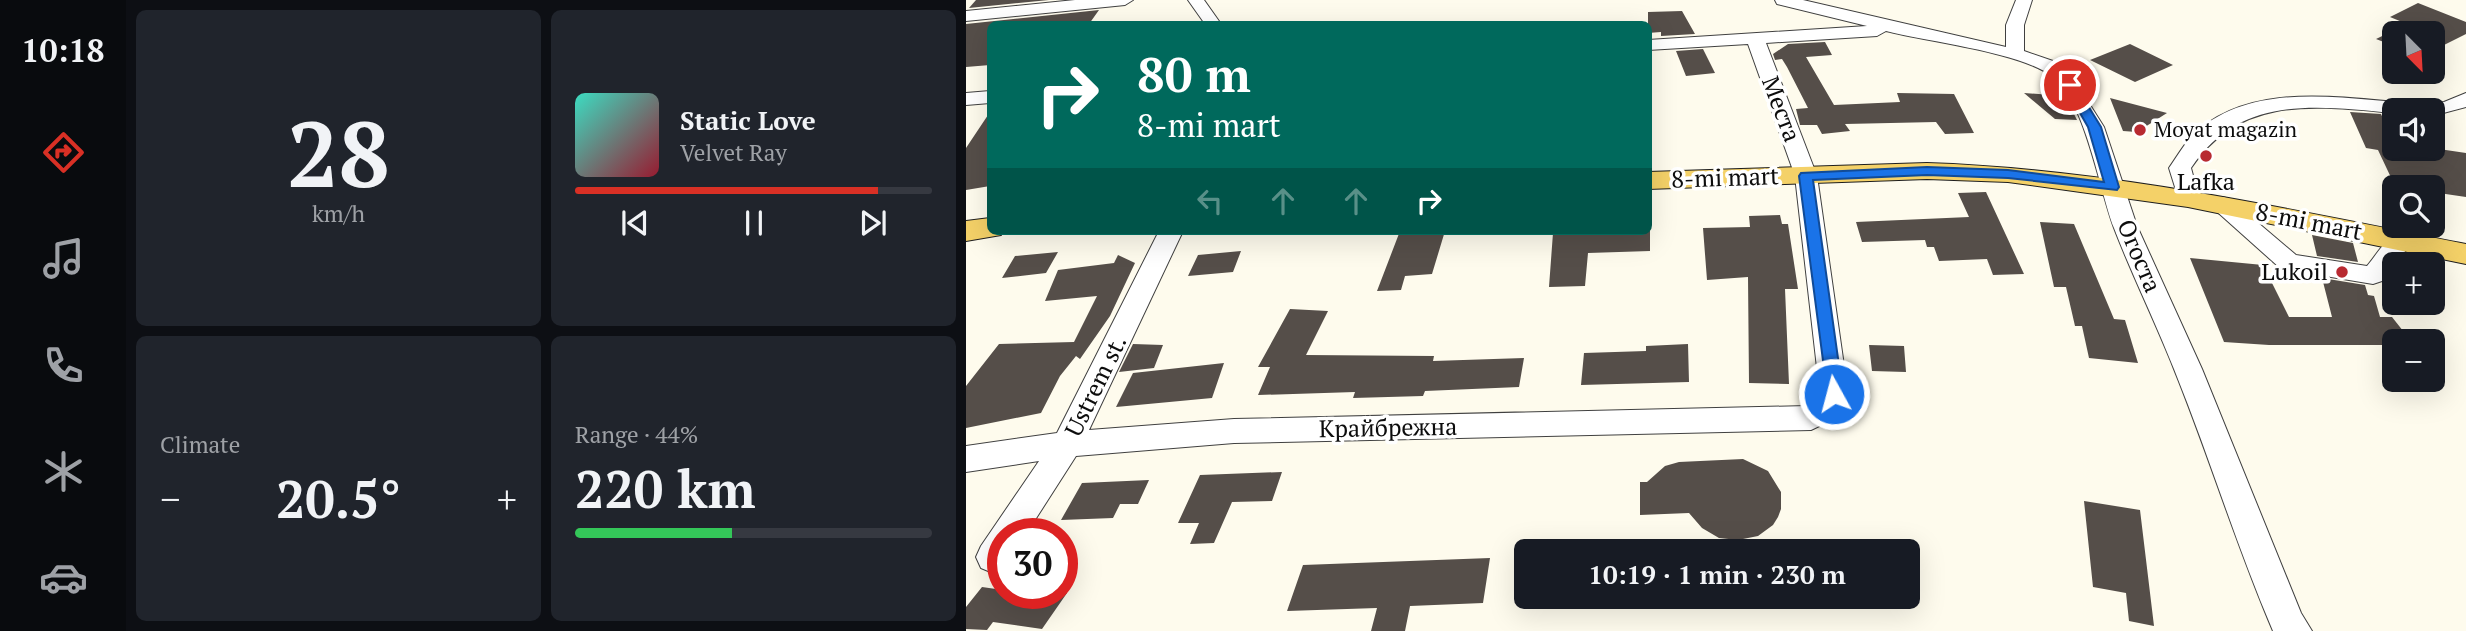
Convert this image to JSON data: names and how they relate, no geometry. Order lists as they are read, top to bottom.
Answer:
{
  "streets": {
    "main road": ["8-mi mart"],
    "street": [
      "Места",
      "Огоста",
      "Ustrem st.",
      "Крайбрежна"
    ]
  },
  "crossings": [
    ["Места", "8-mi mart"],
    ["Места", "Крайбрежна"],
    ["8-mi mart", "Огоста"],
    ["Ustrem st.", "Крайбрежна"]
  ],
  "places": ["Moyat magazin", "Lafka", "Lukoil"],
  "north": "bottom right",
  "page": {
    "tabs": "10:18",
    "tile": [
      ["28", "km/h"],
      "Climate",
      ["Range · 44%", "220 km"]
    ],
    "map_buttons": ["+", "−"],
    "turn": ["80 m", "8-mi mart"],
    "song": ["Static Love", "Velvet Ray"],
    "heat": ["−", "20.5°", "+"],
    "limit": "30",
    "trip": "10:19 · 1 min · 230 m"
  }
}
